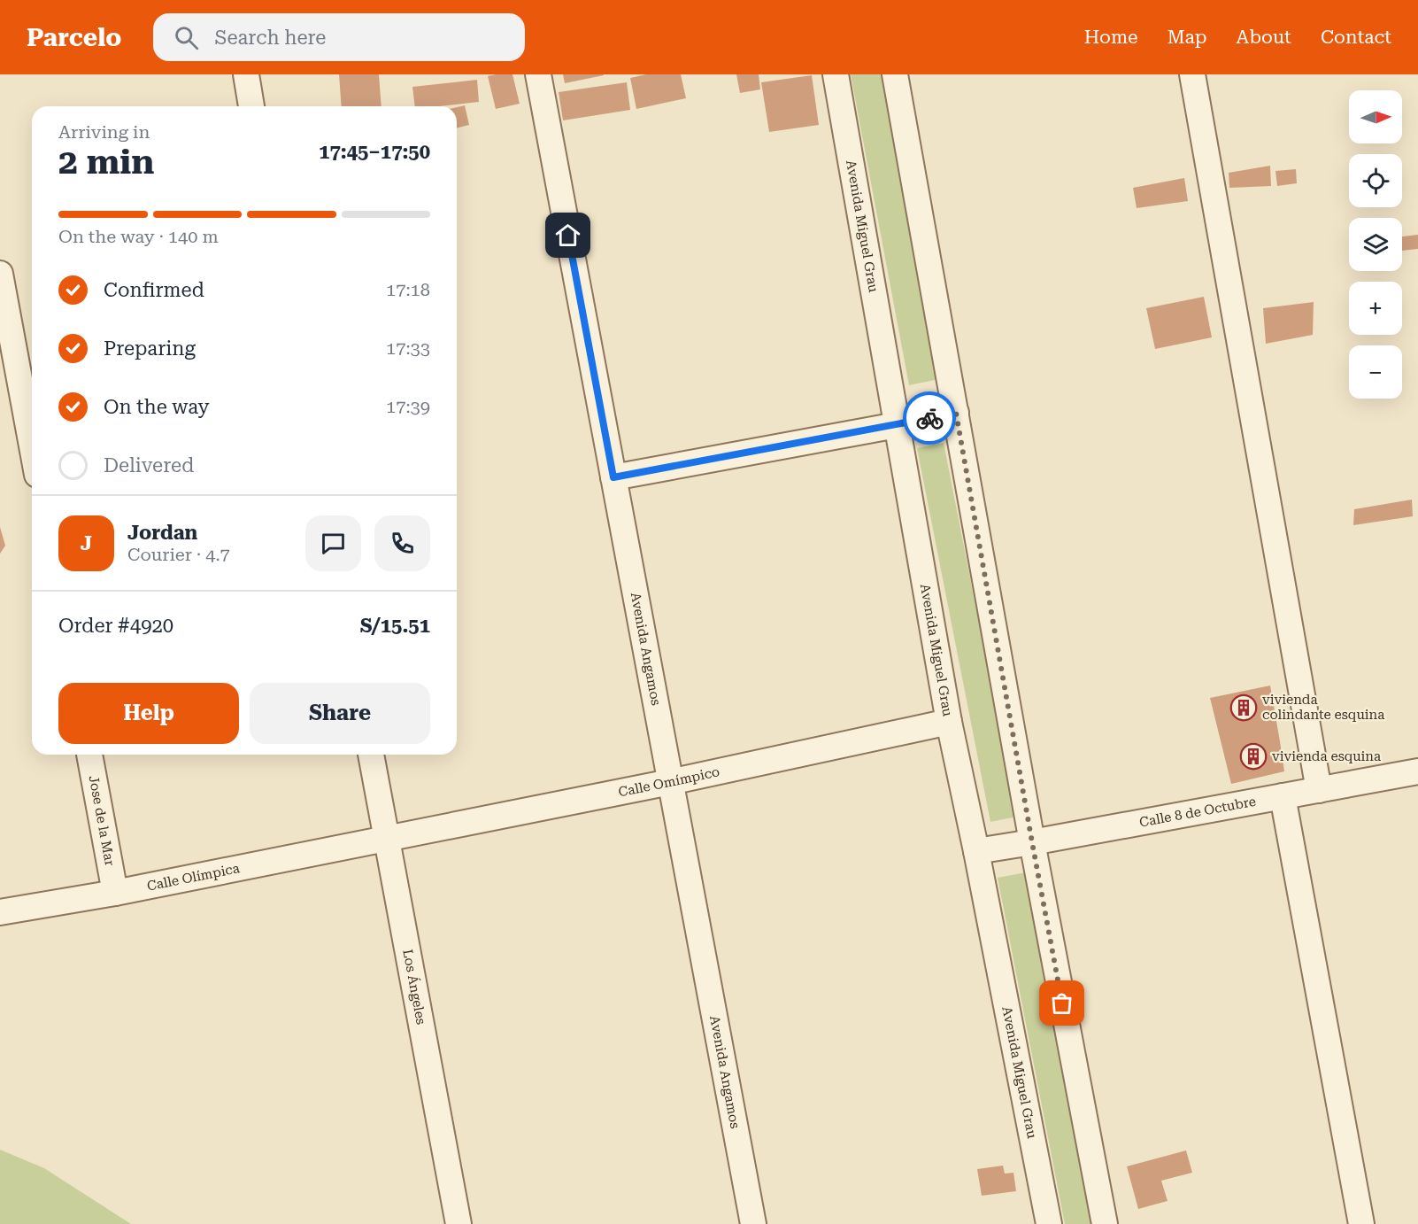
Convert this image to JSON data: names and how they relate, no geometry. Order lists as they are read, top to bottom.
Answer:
{
  "streets": {
    "street": [
      "Avenida Miguel Grau",
      "Avenida Angamos",
      "Calle Omímpico",
      "Calle 8 de Octubre",
      "Jose de la Mar",
      "Calle Olímpica",
      "Los Ángeles"
    ]
  },
  "crossings": [
    ["Avenida Miguel Grau", "Calle Omímpico"],
    ["Avenida Miguel Grau", "Calle 8 de Octubre"],
    ["Avenida Angamos", "Calle Omímpico"],
    ["Calle Omímpico", "Calle Olímpica"],
    ["Calle Omímpico", "Los Ángeles"],
    ["Jose de la Mar", "Calle Olímpica"],
    ["Calle Olímpica", "Los Ángeles"]
  ],
  "places": {
    "building": ["vivienda colindante esquina", "vivienda esquina"]
  },
  "north": "right",
  "page": {
    "header": "Parcelo",
    "search": "Search here",
    "nav": [
      "Home",
      "Map",
      "About",
      "Contact"
    ],
    "map_buttons": ["+", "−"],
    "heading": ["2 min", "Arriving in", "17:45–17:50"],
    "panel": [
      "Jordan",
      "Courier · 4.7",
      "Order #4920",
      "S/15.51"
    ],
    "bar": "On the way · 140 m",
    "list": [
      ["Confirmed", "17:18"],
      ["Preparing", "17:33"],
      ["On the way", "17:39"],
      "Delivered"
    ],
    "round": "J",
    "buttons": ["Help", "Share"]
  }
}
